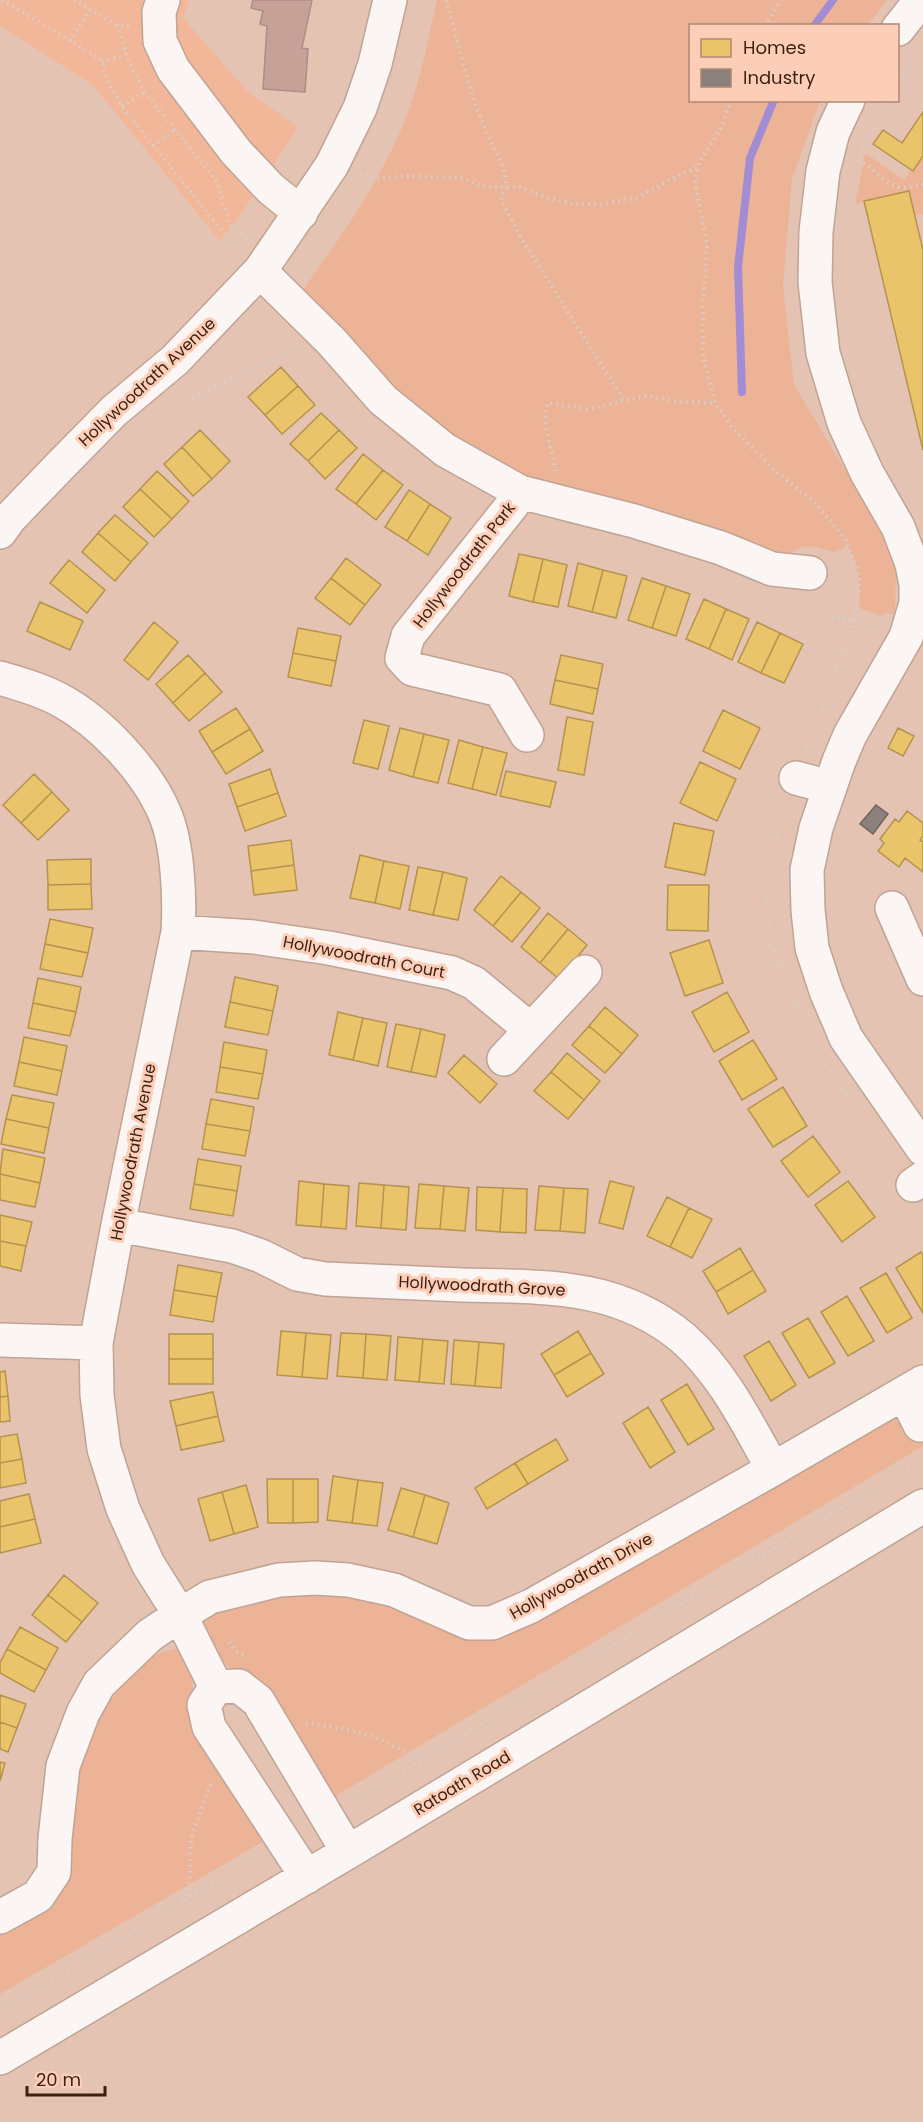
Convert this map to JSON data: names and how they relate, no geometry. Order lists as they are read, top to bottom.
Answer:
{
  "streets": {
    "street": [
      "Hollywoodrath Avenue",
      "Hollywoodrath Park",
      "Hollywoodrath Court",
      "Hollywoodrath Grove",
      "Hollywoodrath Drive",
      "Ratoath Road"
    ]
  },
  "crossings": [
    ["Hollywoodrath Avenue", "Hollywoodrath Park"],
    ["Hollywoodrath Avenue", "Hollywoodrath Court"],
    ["Hollywoodrath Avenue", "Hollywoodrath Grove"],
    ["Hollywoodrath Avenue", "Hollywoodrath Drive"],
    ["Hollywoodrath Grove", "Hollywoodrath Drive"]
  ],
  "legend": ["Homes", "Industry"],
  "scale_bar": "20 m"
}
